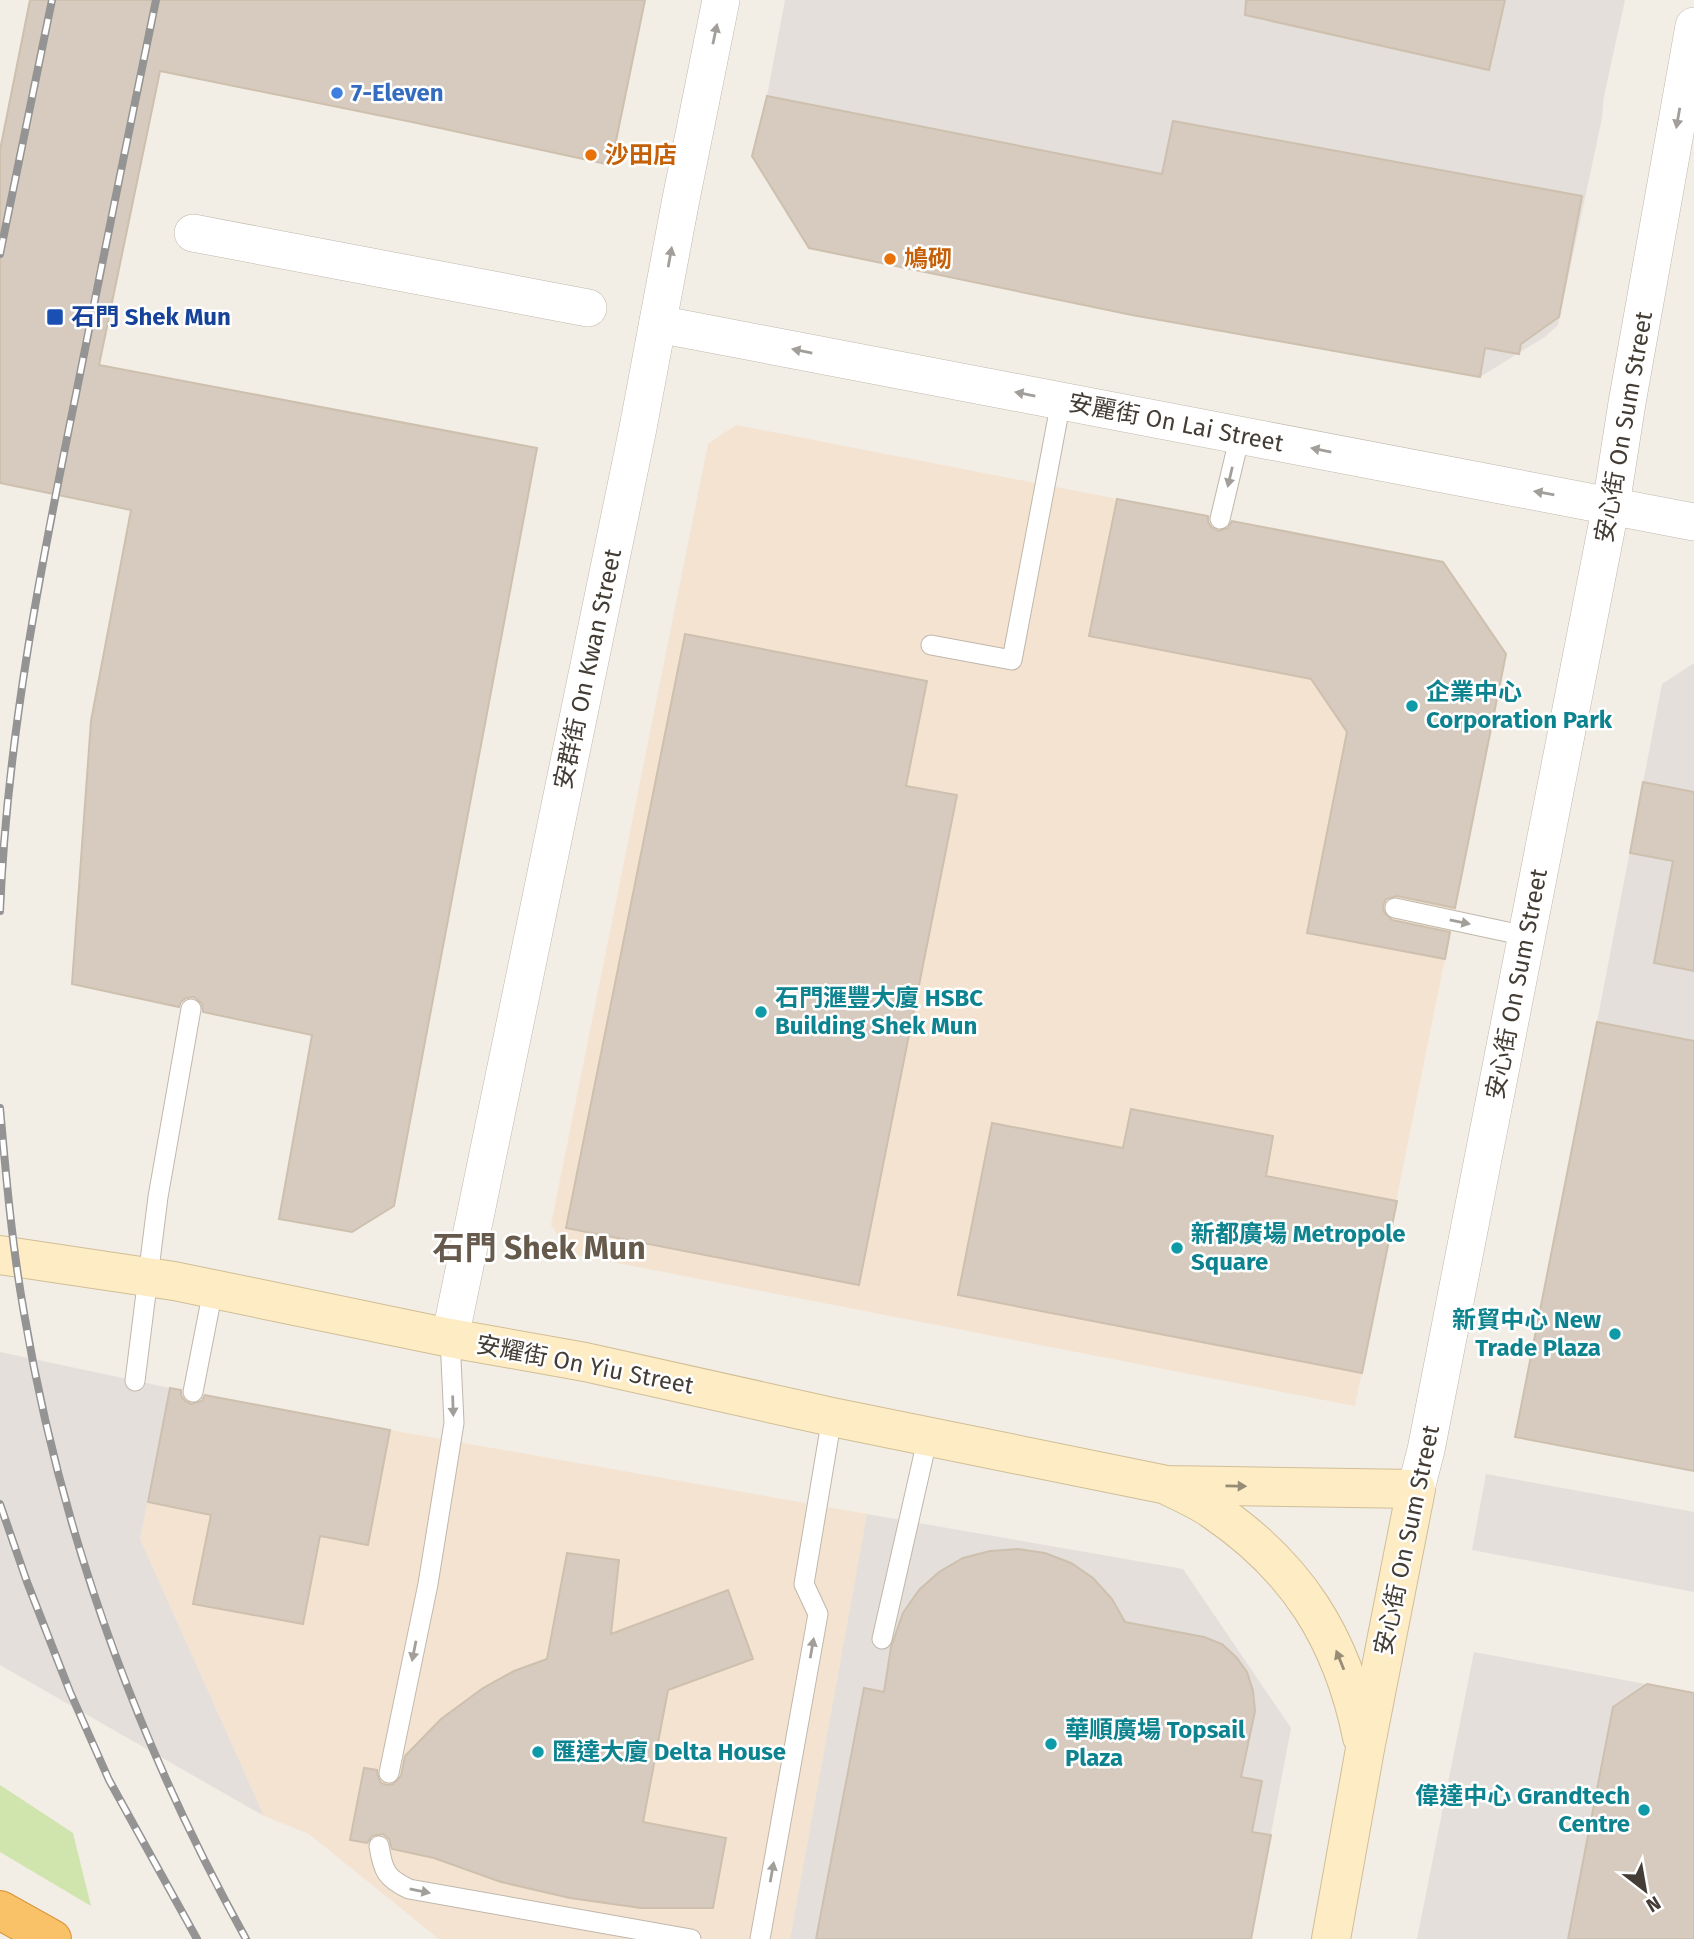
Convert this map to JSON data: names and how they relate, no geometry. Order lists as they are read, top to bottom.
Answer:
{
  "streets": {
    "street": [
      "安麗街 On Lai Street",
      "安心街 On Sum Street",
      "安群街 On Kwan Street",
      "安耀街 On Yiu Street"
    ]
  },
  "crossings": [
    ["安麗街 On Lai Street", "安心街 On Sum Street"],
    ["安麗街 On Lai Street", "安群街 On Kwan Street"],
    ["安心街 On Sum Street", "安耀街 On Yiu Street"],
    ["安群街 On Kwan Street", "安耀街 On Yiu Street"]
  ],
  "one_way": ["安麗街 On Lai Street"],
  "districts": ["石門 Shek Mun"],
  "places": {
    "other": [
      "7-Eleven",
      "沙田店",
      "鳩砌",
      "企業中心 Corporation Park",
      "石門滙豐大廈 HSBC Building Shek Mun",
      "新都廣場 Metropole Square",
      "新貿中心 New Trade Plaza",
      "華順廣場 Topsail Plaza",
      "匯達大廈 Delta House",
      "偉達中心 Grandtech Centre"
    ],
    "transit": ["石門 Shek Mun"]
  },
  "north": "bottom right"
}
